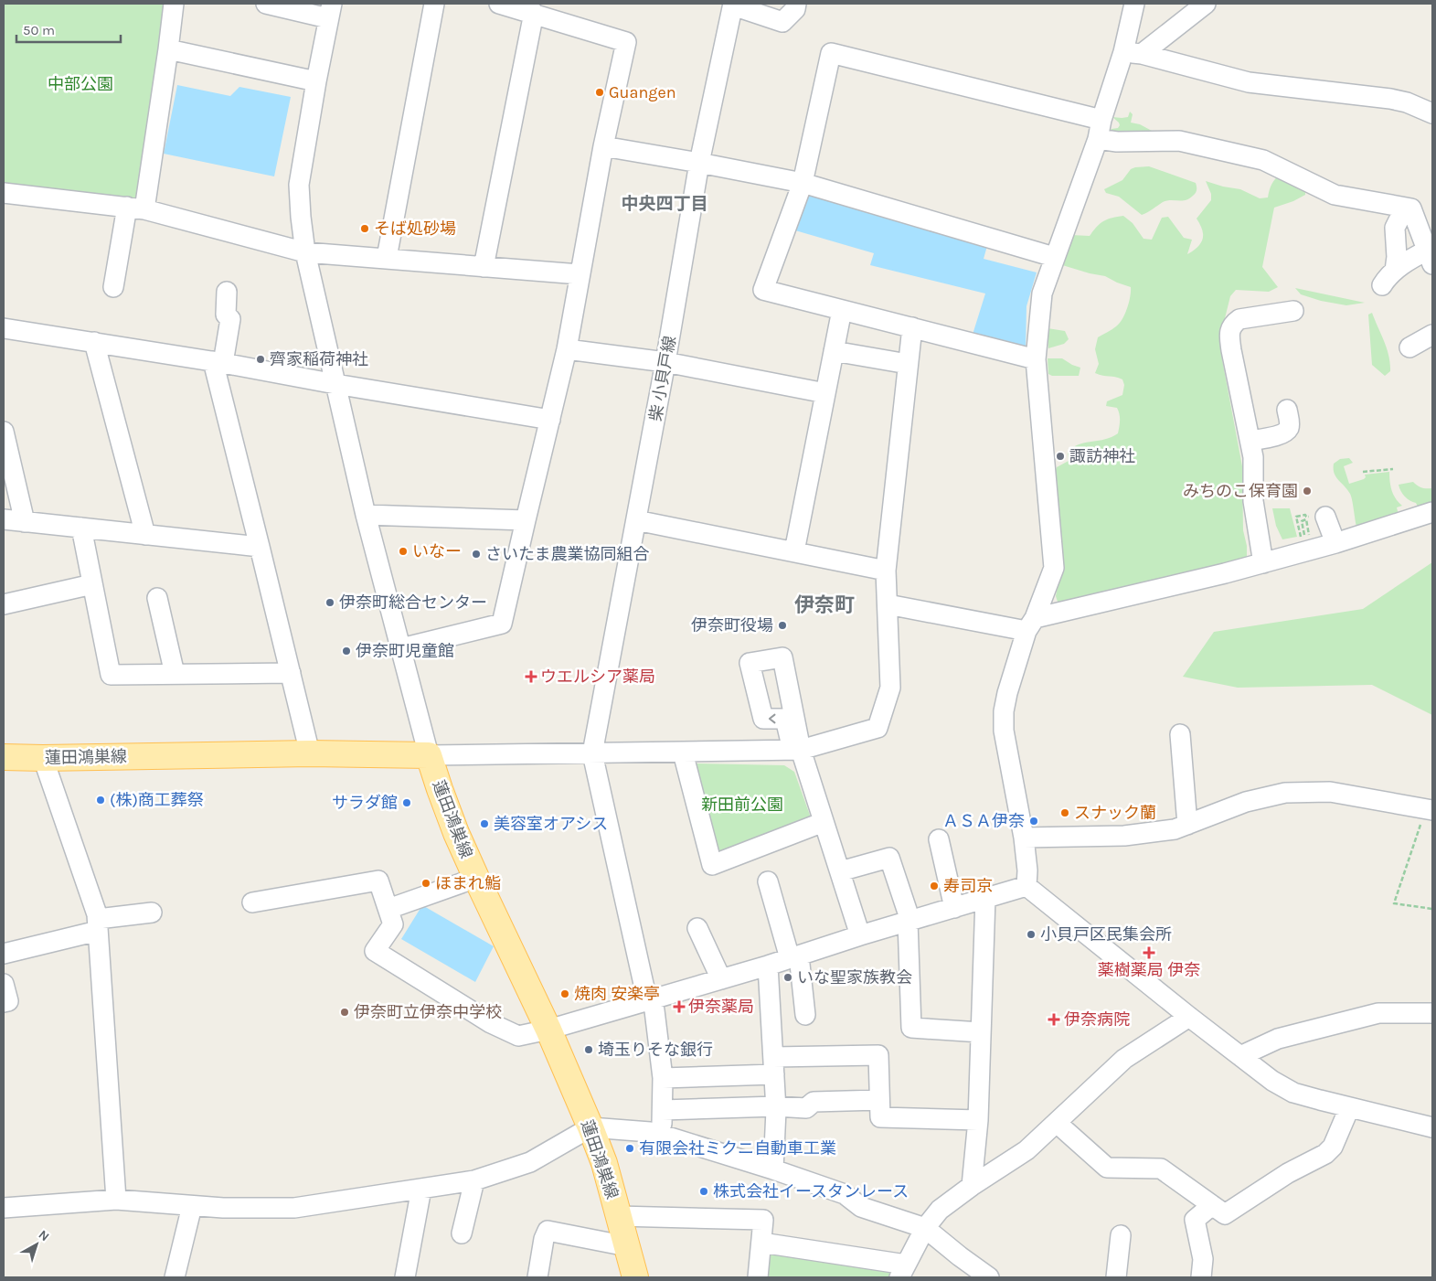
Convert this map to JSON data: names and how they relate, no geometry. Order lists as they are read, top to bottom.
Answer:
{
  "streets": {
    "main road": ["蓮田鴻巣線"],
    "street": ["柴 小貝戸線"]
  },
  "districts": ["中央四丁目", "伊奈町"],
  "parks": ["中部公園", "新田前公園"],
  "places": {
    "other": [
      "Guangen",
      "そば処砂場",
      "齊家稲荷神社",
      "諏訪神社",
      "みちのこ保育園",
      "いなー",
      "さいたま農業協同組合",
      "伊奈町総合センター",
      "伊奈町役場",
      "伊奈町児童館",
      "(株)商工葬祭",
      "サラダ館",
      "スナック蘭",
      "ＡＳＡ伊奈",
      "美容室オアシス",
      "ほまれ鮨",
      "寿司京",
      "小貝戸区民集会所",
      "いな聖家族教会",
      "焼肉 安楽亭",
      "伊奈町立伊奈中学校",
      "埼玉りそな銀行",
      "有限会社ミクニ自動車工業",
      "株式会社イースタンレース"
    ],
    "health": [
      "ウエルシア薬局",
      "薬樹薬局 伊奈",
      "伊奈薬局",
      "伊奈病院"
    ]
  },
  "scale_bar": "50 m",
  "north": "top right"
}
